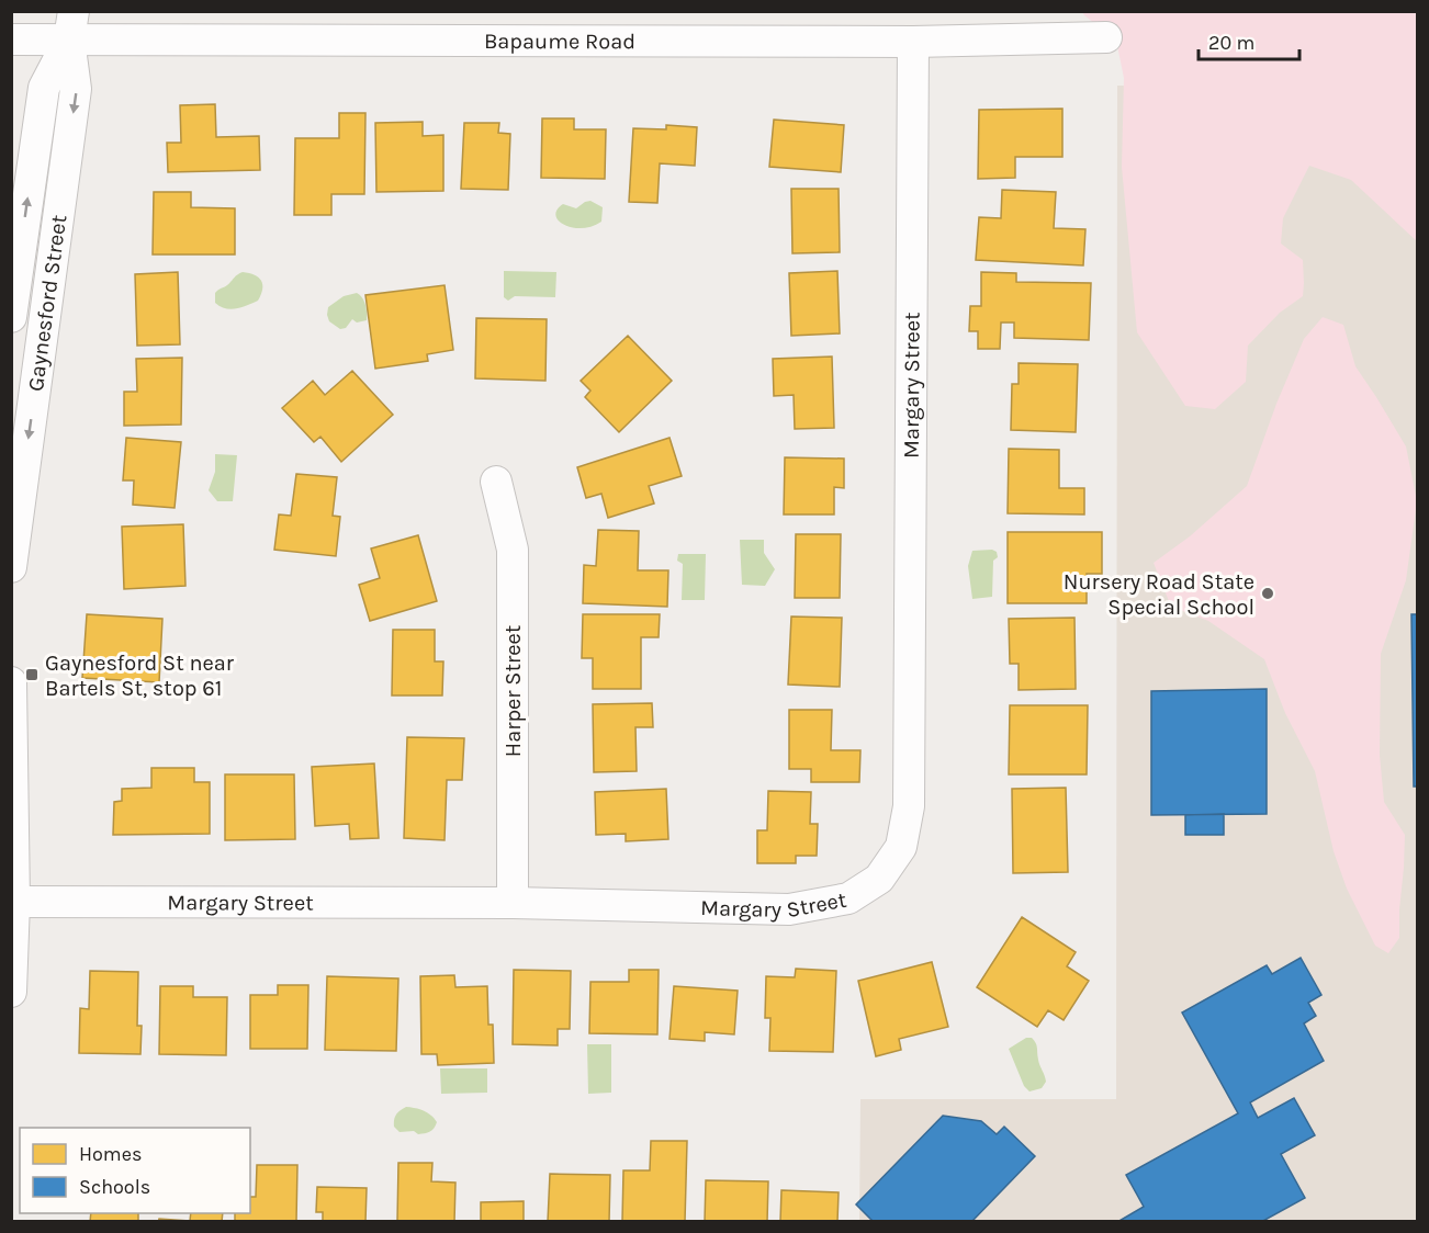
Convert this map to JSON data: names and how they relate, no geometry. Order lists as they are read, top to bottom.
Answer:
{
  "streets": {
    "street": [
      "Bapaume Road",
      "Gaynesford Street",
      "Margary Street",
      "Harper Street"
    ]
  },
  "crossings": [
    ["Bapaume Road", "Gaynesford Street"],
    ["Bapaume Road", "Margary Street"],
    ["Margary Street", "Harper Street"]
  ],
  "places": {
    "other": ["Nursery Road State Special School"],
    "transit": ["Gaynesford St near Bartels St, stop 61"]
  },
  "legend": ["Homes", "Schools"],
  "scale_bar": "20 m"
}
